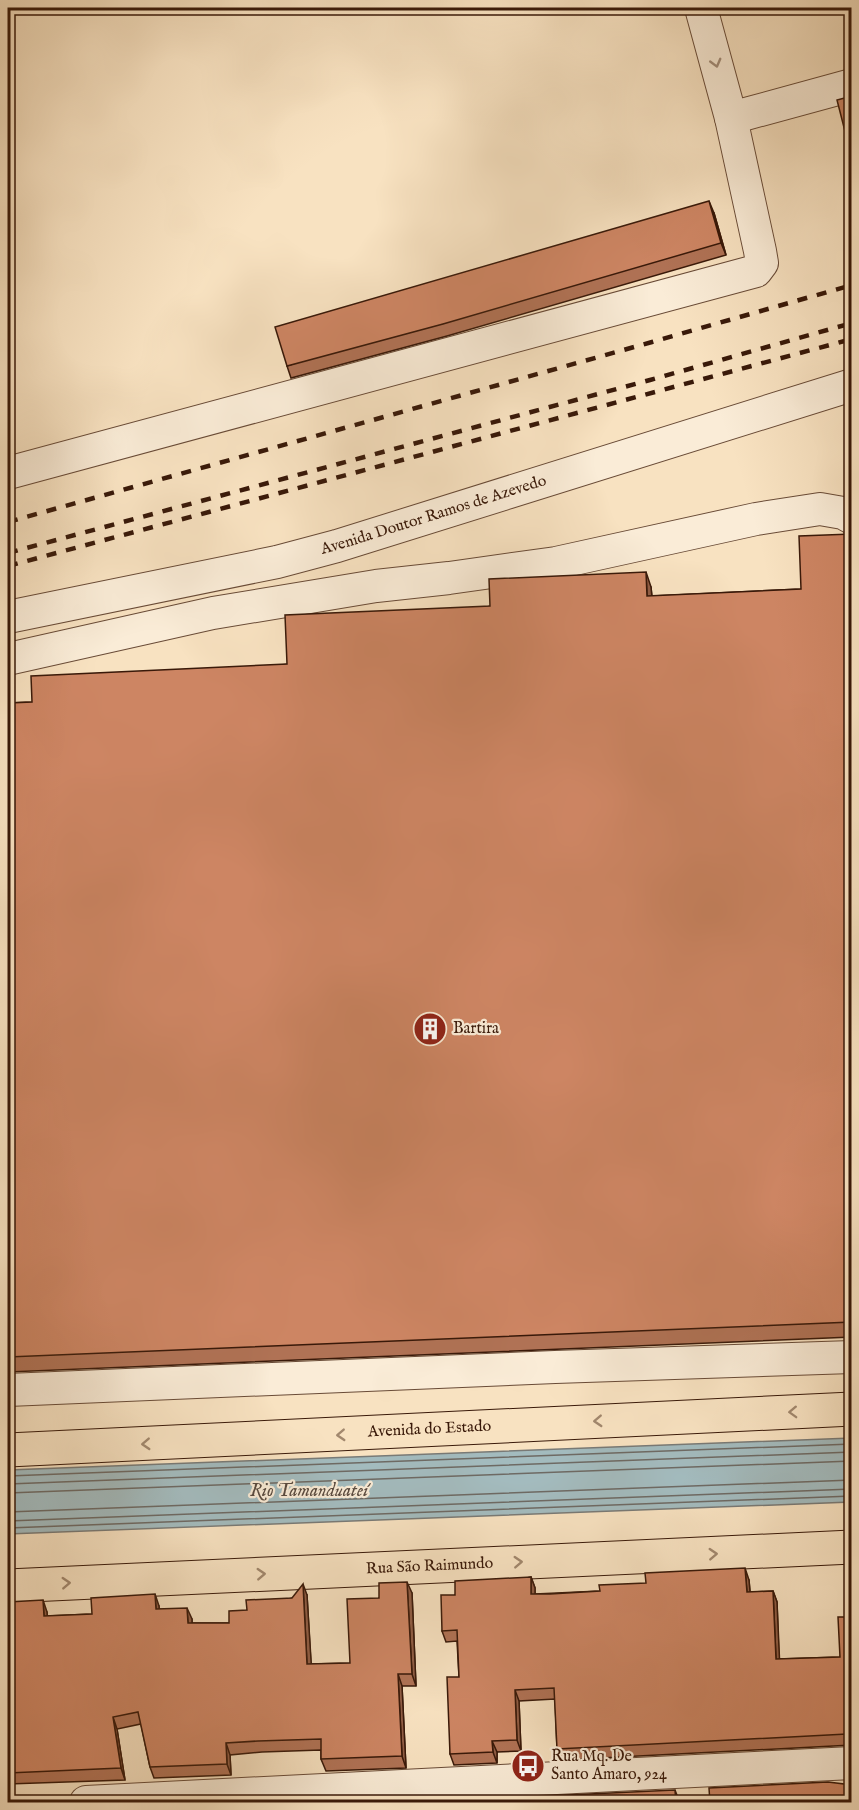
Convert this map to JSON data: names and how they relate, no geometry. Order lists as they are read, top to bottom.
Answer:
{
  "streets": {
    "highway": ["Avenida do Estado", "Rua São Raimundo"],
    "street": ["Avenida Doutor Ramos de Azevedo"]
  },
  "one_way": ["Avenida do Estado", "Rua São Raimundo"],
  "water": ["Rio Tamanduateí"],
  "places": {
    "building": ["Bartira"],
    "bus stop": ["Rua Mq. De Santo Amaro, 924"]
  }
}
